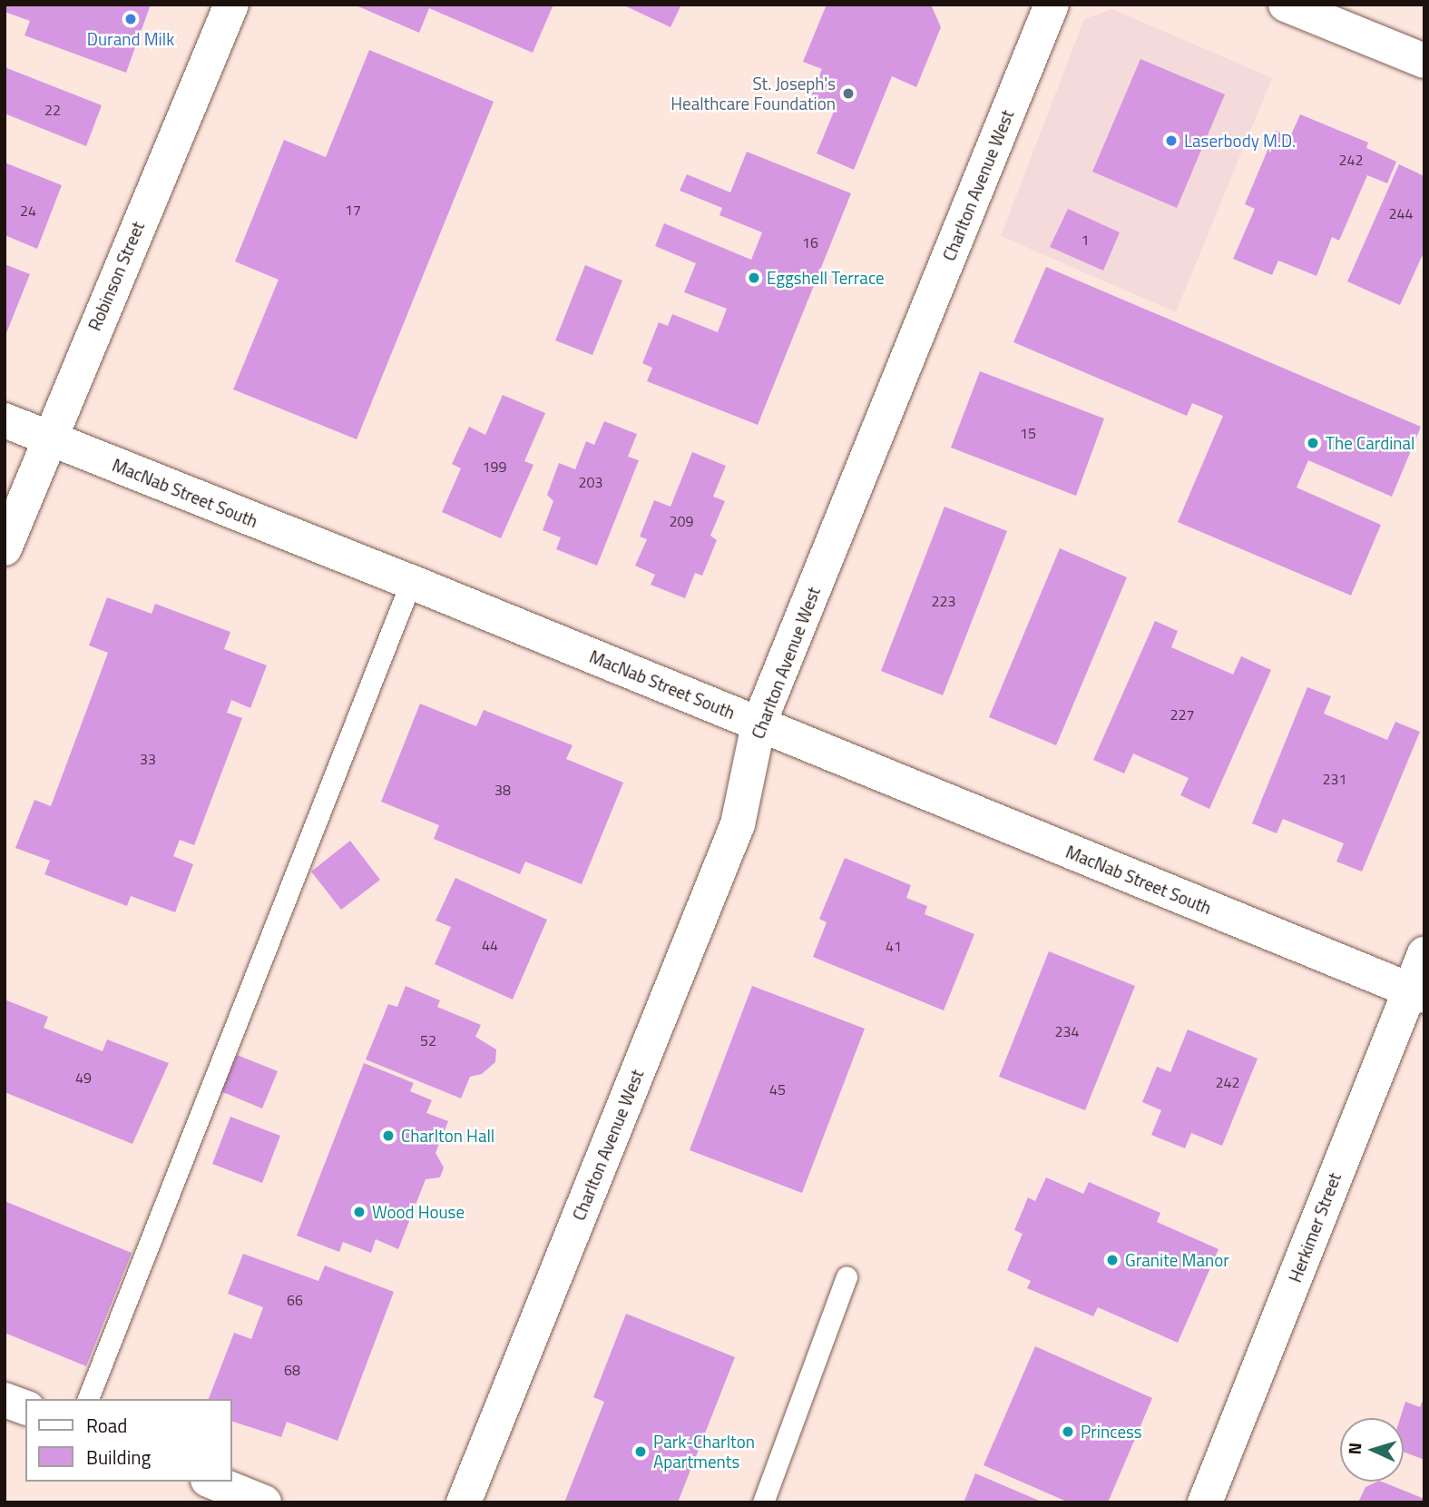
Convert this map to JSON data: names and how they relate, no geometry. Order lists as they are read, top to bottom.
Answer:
{
  "streets": {
    "street": [
      "Charlton Avenue West",
      "Robinson Street",
      "MacNab Street South",
      "Herkimer Street"
    ]
  },
  "crossings": [
    ["Charlton Avenue West", "MacNab Street South"],
    ["Robinson Street", "MacNab Street South"],
    ["MacNab Street South", "Herkimer Street"]
  ],
  "places": [
    "Durand Milk",
    "St. Joseph's Healthcare Foundation",
    "Laserbody M.D.",
    "Eggshell Terrace",
    "The Cardinal",
    "Charlton Hall",
    "Wood House",
    "Granite Manor",
    "Princess",
    "Park-Charlton Apartments"
  ],
  "house_numbers": [
    "22",
    "242",
    "17",
    "24",
    "244",
    "1",
    "16",
    "15",
    "199",
    "203",
    "209",
    "223",
    "227",
    "33",
    "231",
    "38",
    "44",
    "41",
    "234",
    "52",
    "49",
    "242",
    "45",
    "66",
    "68"
  ],
  "legend": ["Road", "Building"],
  "north": "left"
}
